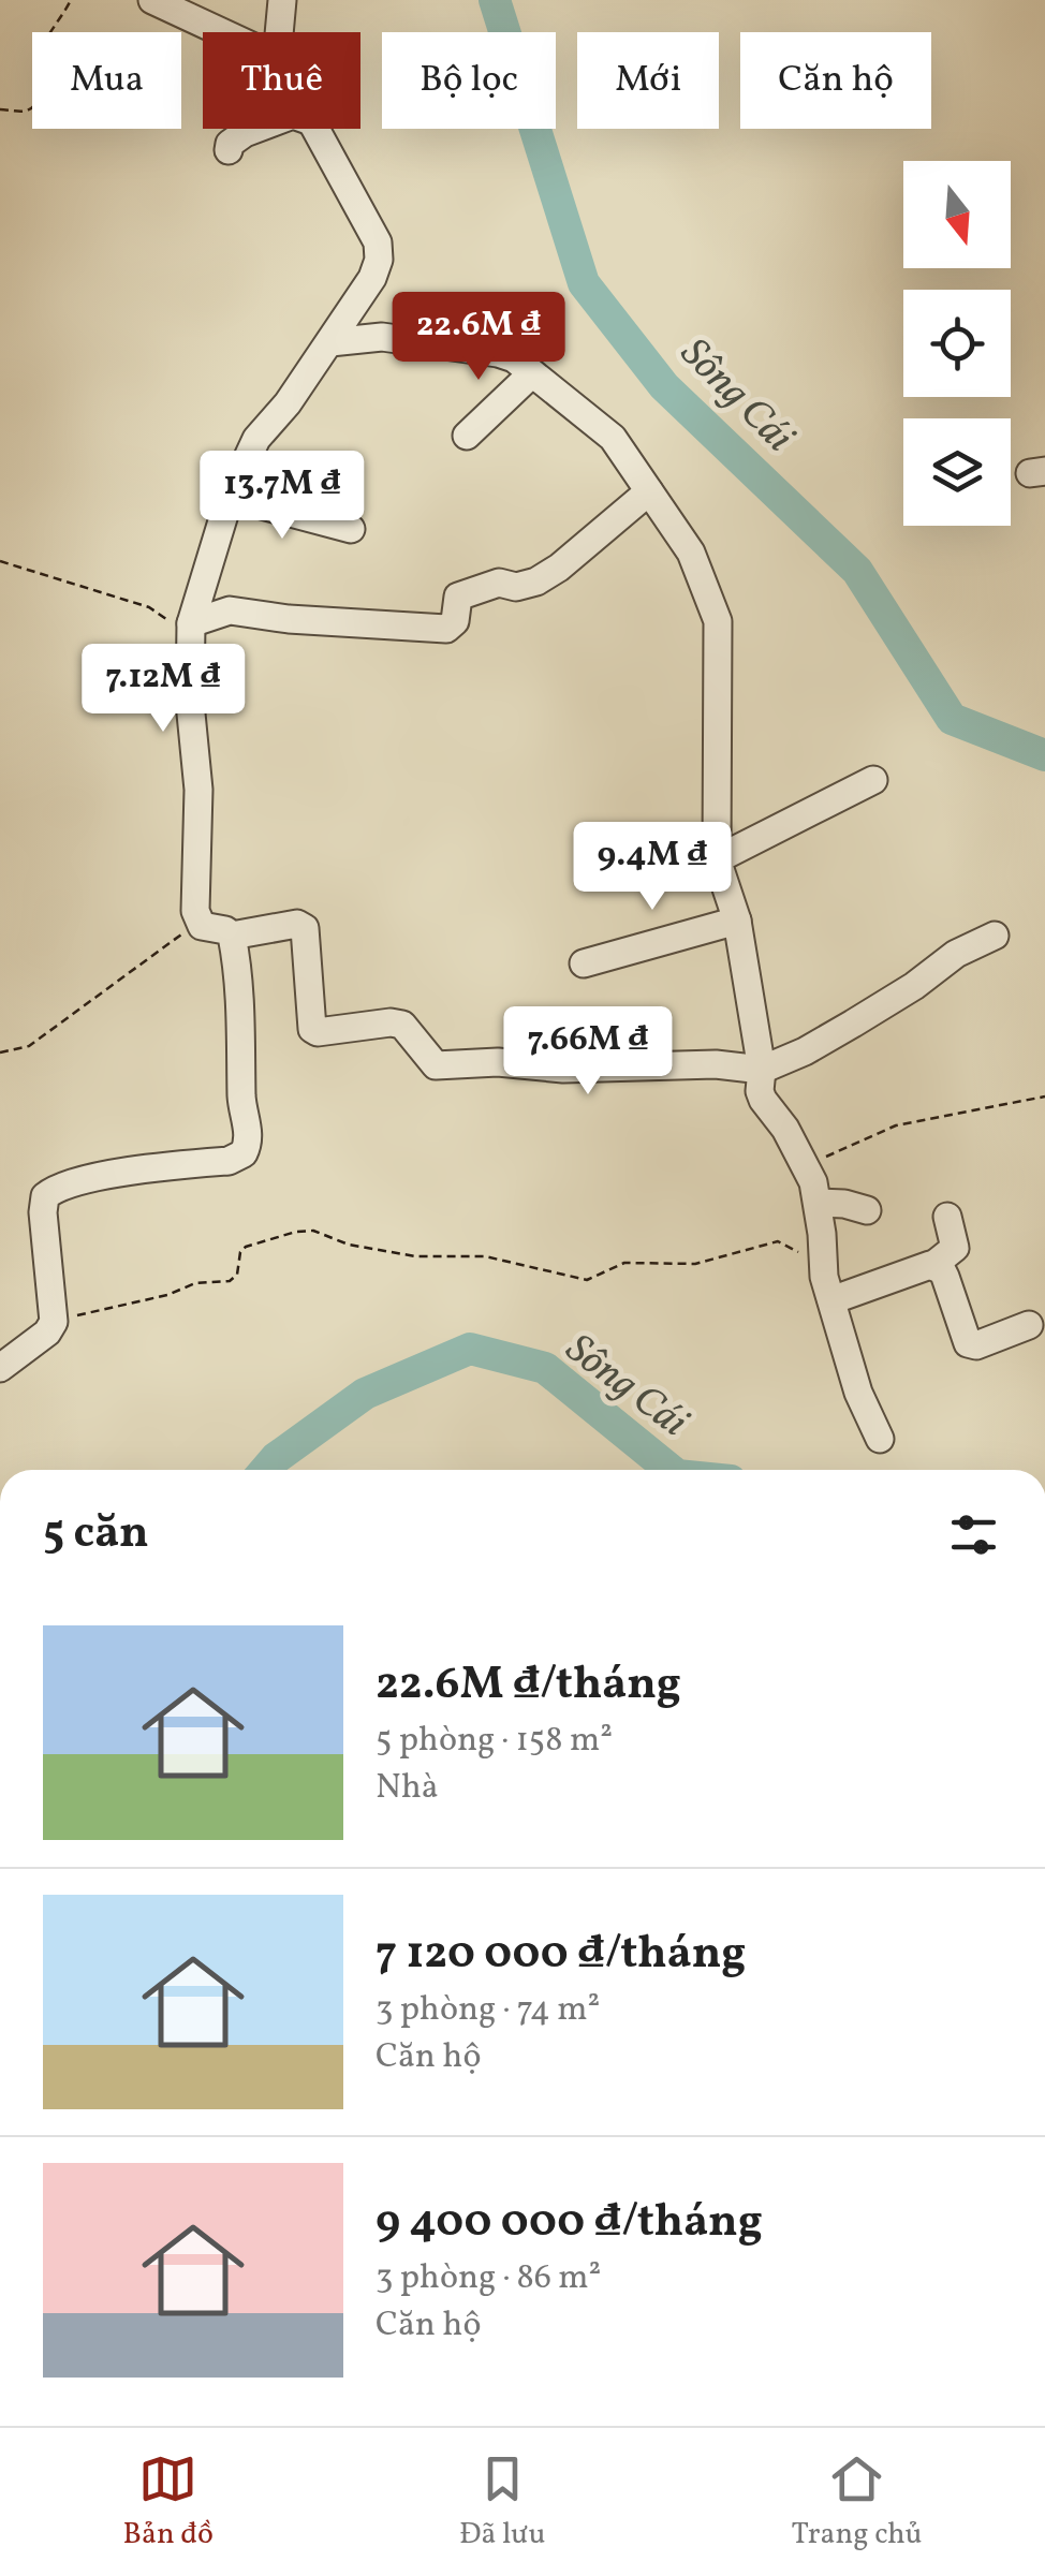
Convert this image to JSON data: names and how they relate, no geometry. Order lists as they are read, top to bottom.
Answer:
{
  "water": ["Sông Cái"],
  "north": "bottom",
  "page": {
    "chip": [
      "Mua",
      "Thuê",
      "Bộ lọc",
      "Mới",
      "Căn hộ"
    ],
    "price": [
      "22.6M ₫",
      "13.7M ₫",
      "7.12M ₫",
      "9.4M ₫",
      "7.66M ₫"
    ],
    "heading": "5 căn",
    "list": [
      {
        "name": "22.6M ₫/tháng",
        "note": "5 phòng · 158 m² · Nhà"
      },
      {
        "name": "7 120 000 ₫/tháng",
        "note": "3 phòng · 74 m² · Căn hộ"
      },
      {
        "name": "9 400 000 ₫/tháng",
        "note": "3 phòng · 86 m² · Căn hộ"
      }
    ],
    "tabs": ["Bản đồ", "Đã lưu", "Trang chủ"]
  }
}
